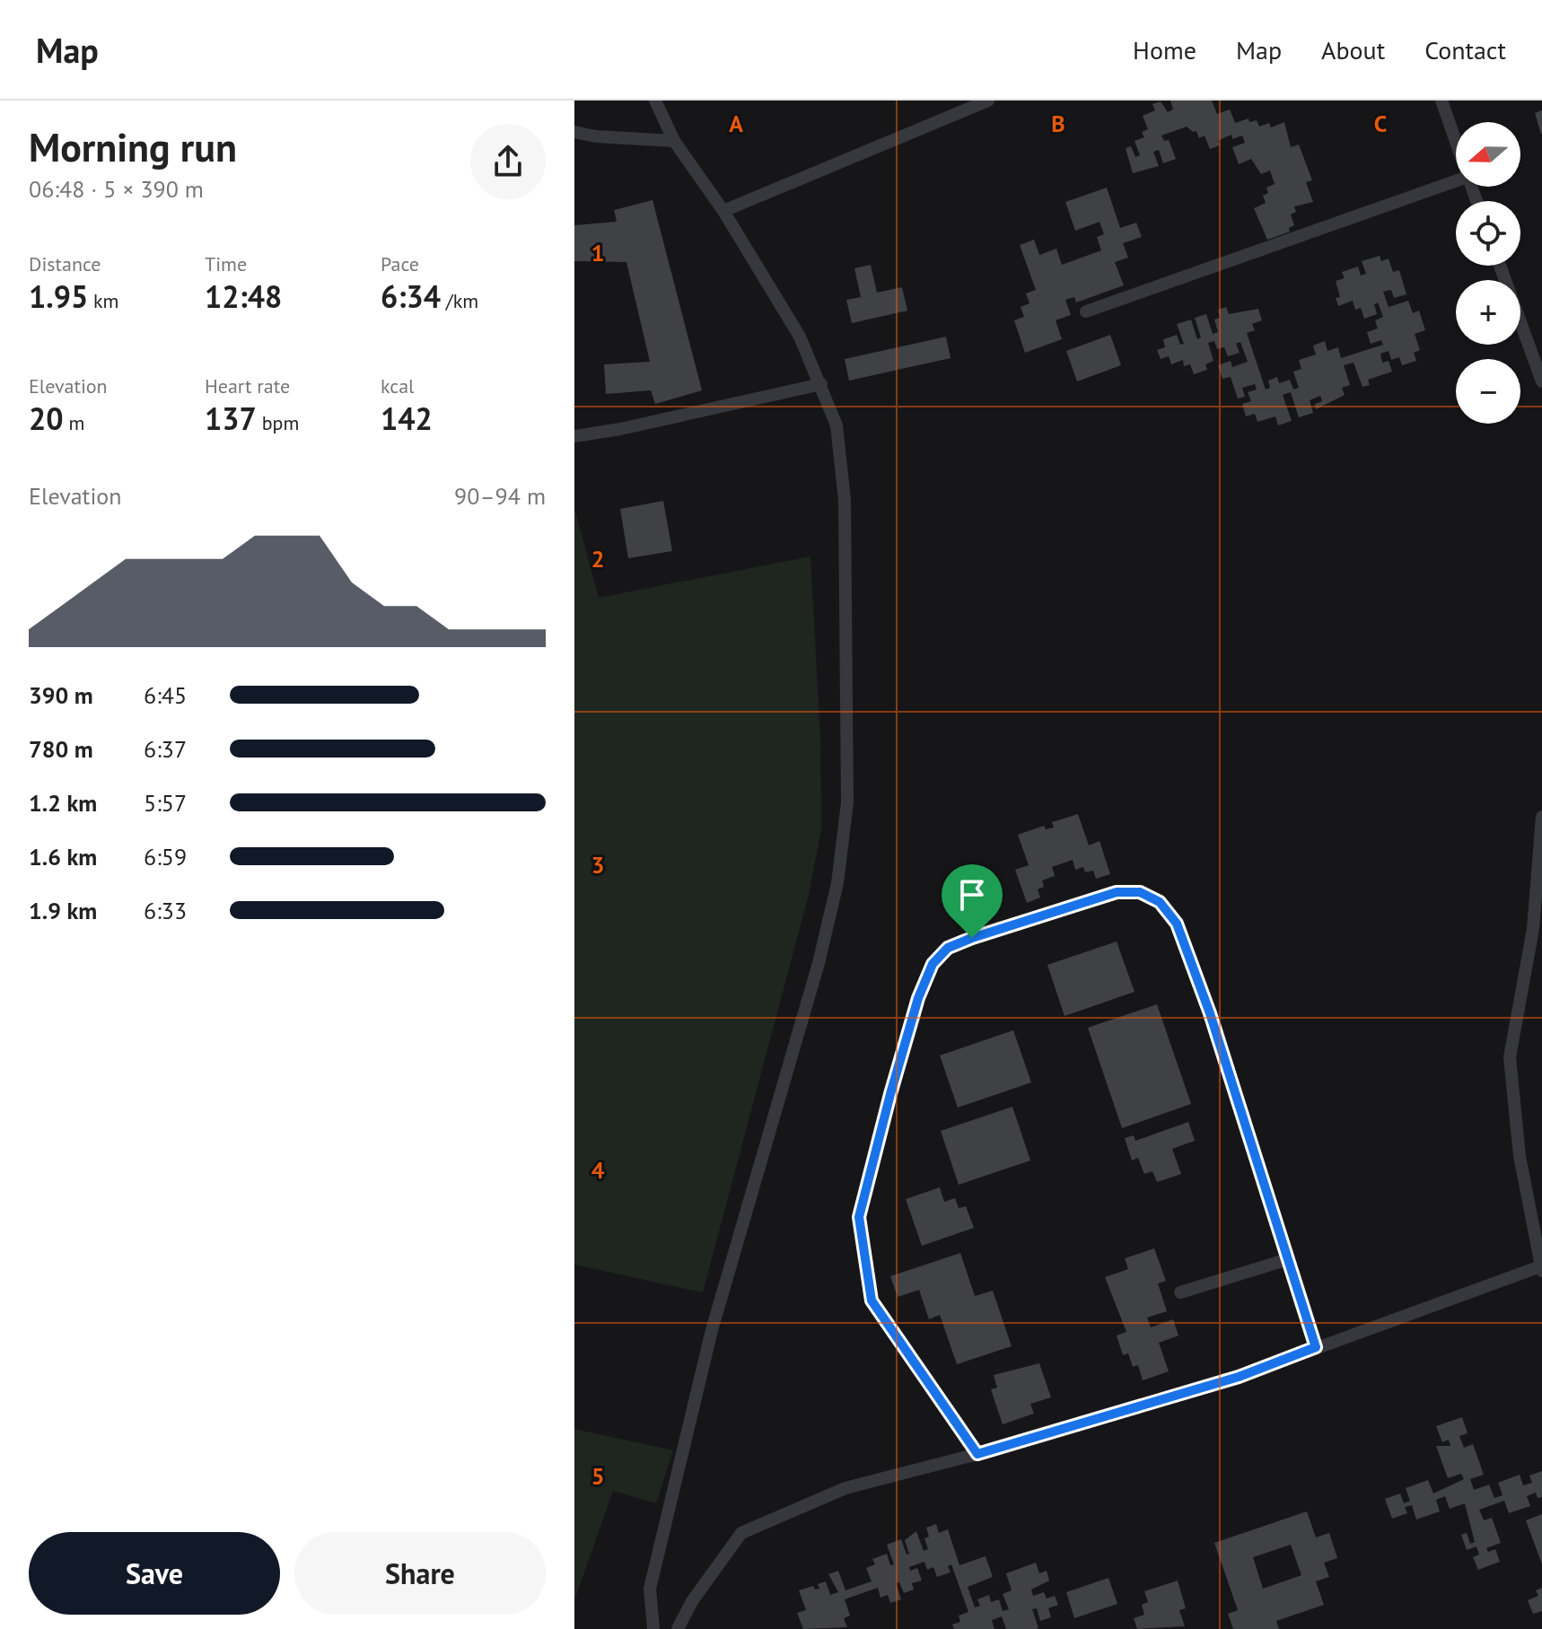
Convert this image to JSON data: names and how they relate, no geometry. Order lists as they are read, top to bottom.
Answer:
{
  "north": "left",
  "page": {
    "header": "Map",
    "nav": [
      "Home",
      "Map",
      "About",
      "Contact"
    ],
    "heading": ["Morning run", "06:48 · 5 × 390 m"],
    "map_buttons": ["+", "−"],
    "stats": [
      ["Distance", "1.95 km"],
      ["Time", "12:48"],
      ["Pace", "6:34 /km"],
      ["Elevation", "20 m"],
      ["Heart rate", "137 bpm"],
      ["kcal", "142"]
    ],
    "chart": ["Elevation", "90–94 m"],
    "list": [
      {
        "name": "390 m",
        "note": "6:45"
      },
      {
        "name": "780 m",
        "note": "6:37"
      },
      {
        "name": "1.2 km",
        "note": "5:57"
      },
      {
        "name": "1.6 km",
        "note": "6:59"
      },
      {
        "name": "1.9 km",
        "note": "6:33"
      }
    ],
    "buttons": ["Save", "Share"]
  },
  "grid": {
    "columns": ["A", "B", "C"],
    "rows": [
      "1",
      "2",
      "3",
      "4",
      "5"
    ]
  }
}
